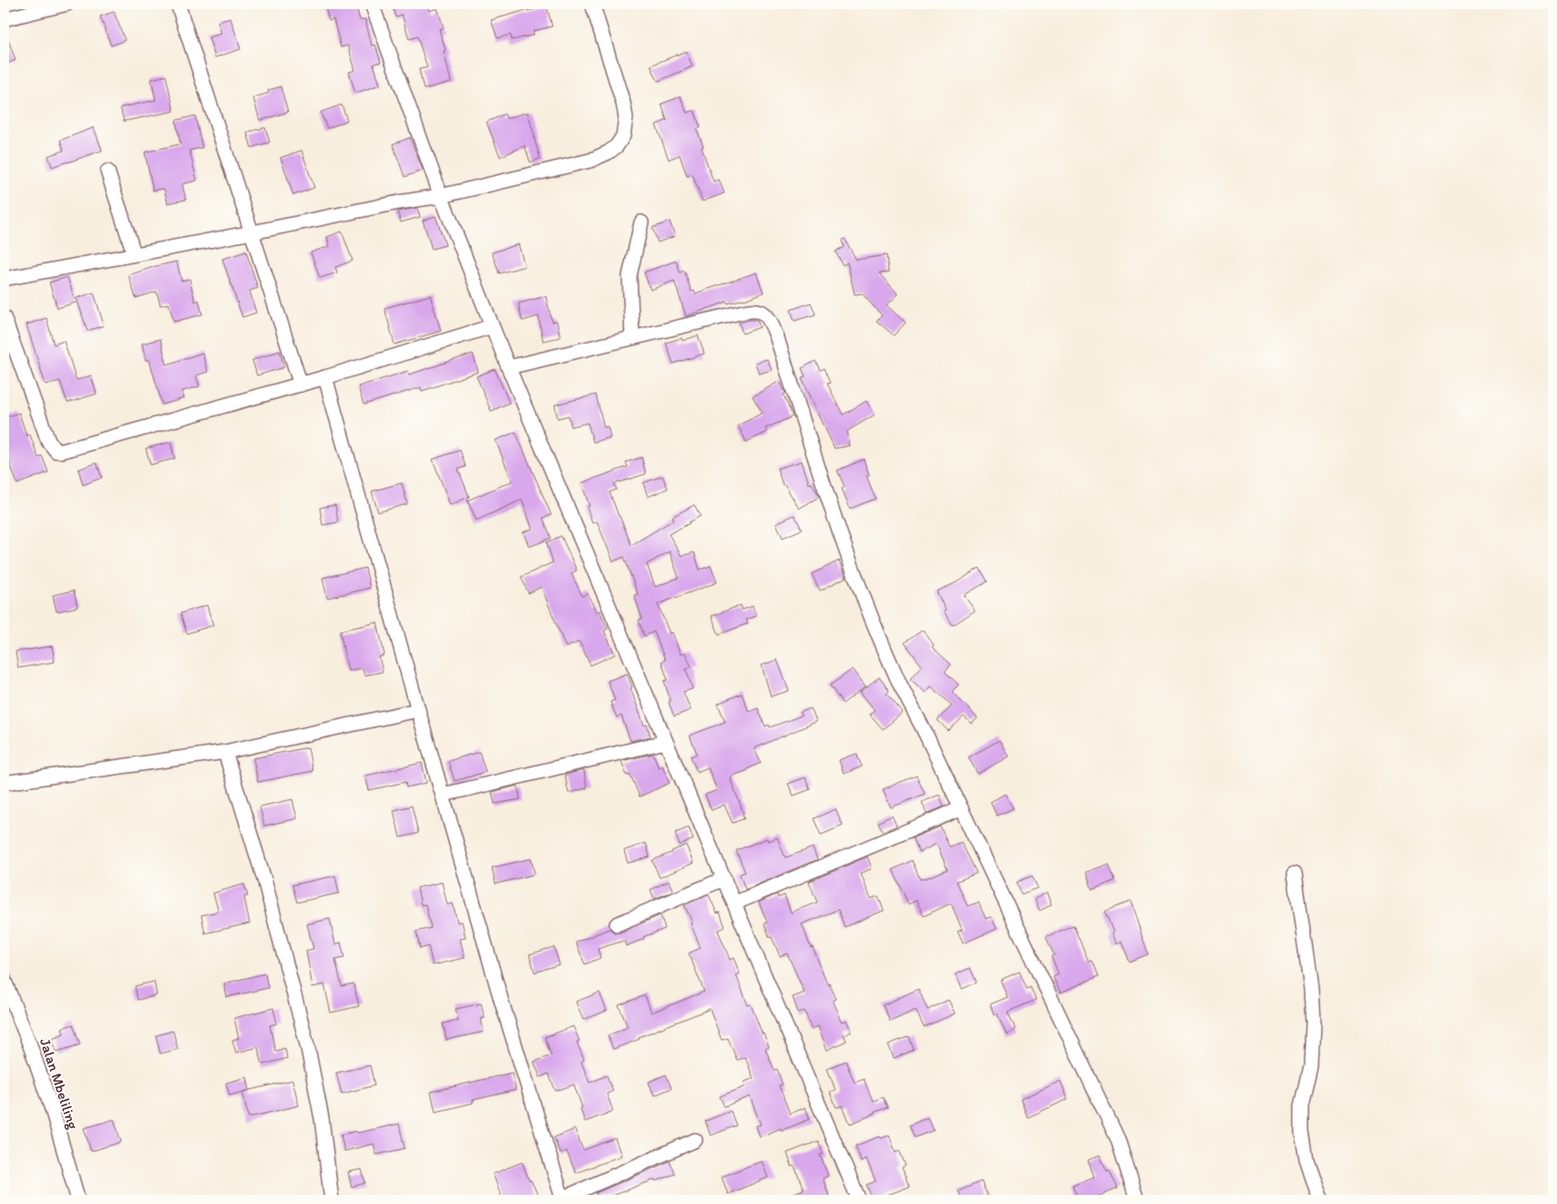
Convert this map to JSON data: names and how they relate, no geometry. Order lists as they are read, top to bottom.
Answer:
{
  "streets": {
    "street": ["Jalan Mbeliling"]
  }
}
